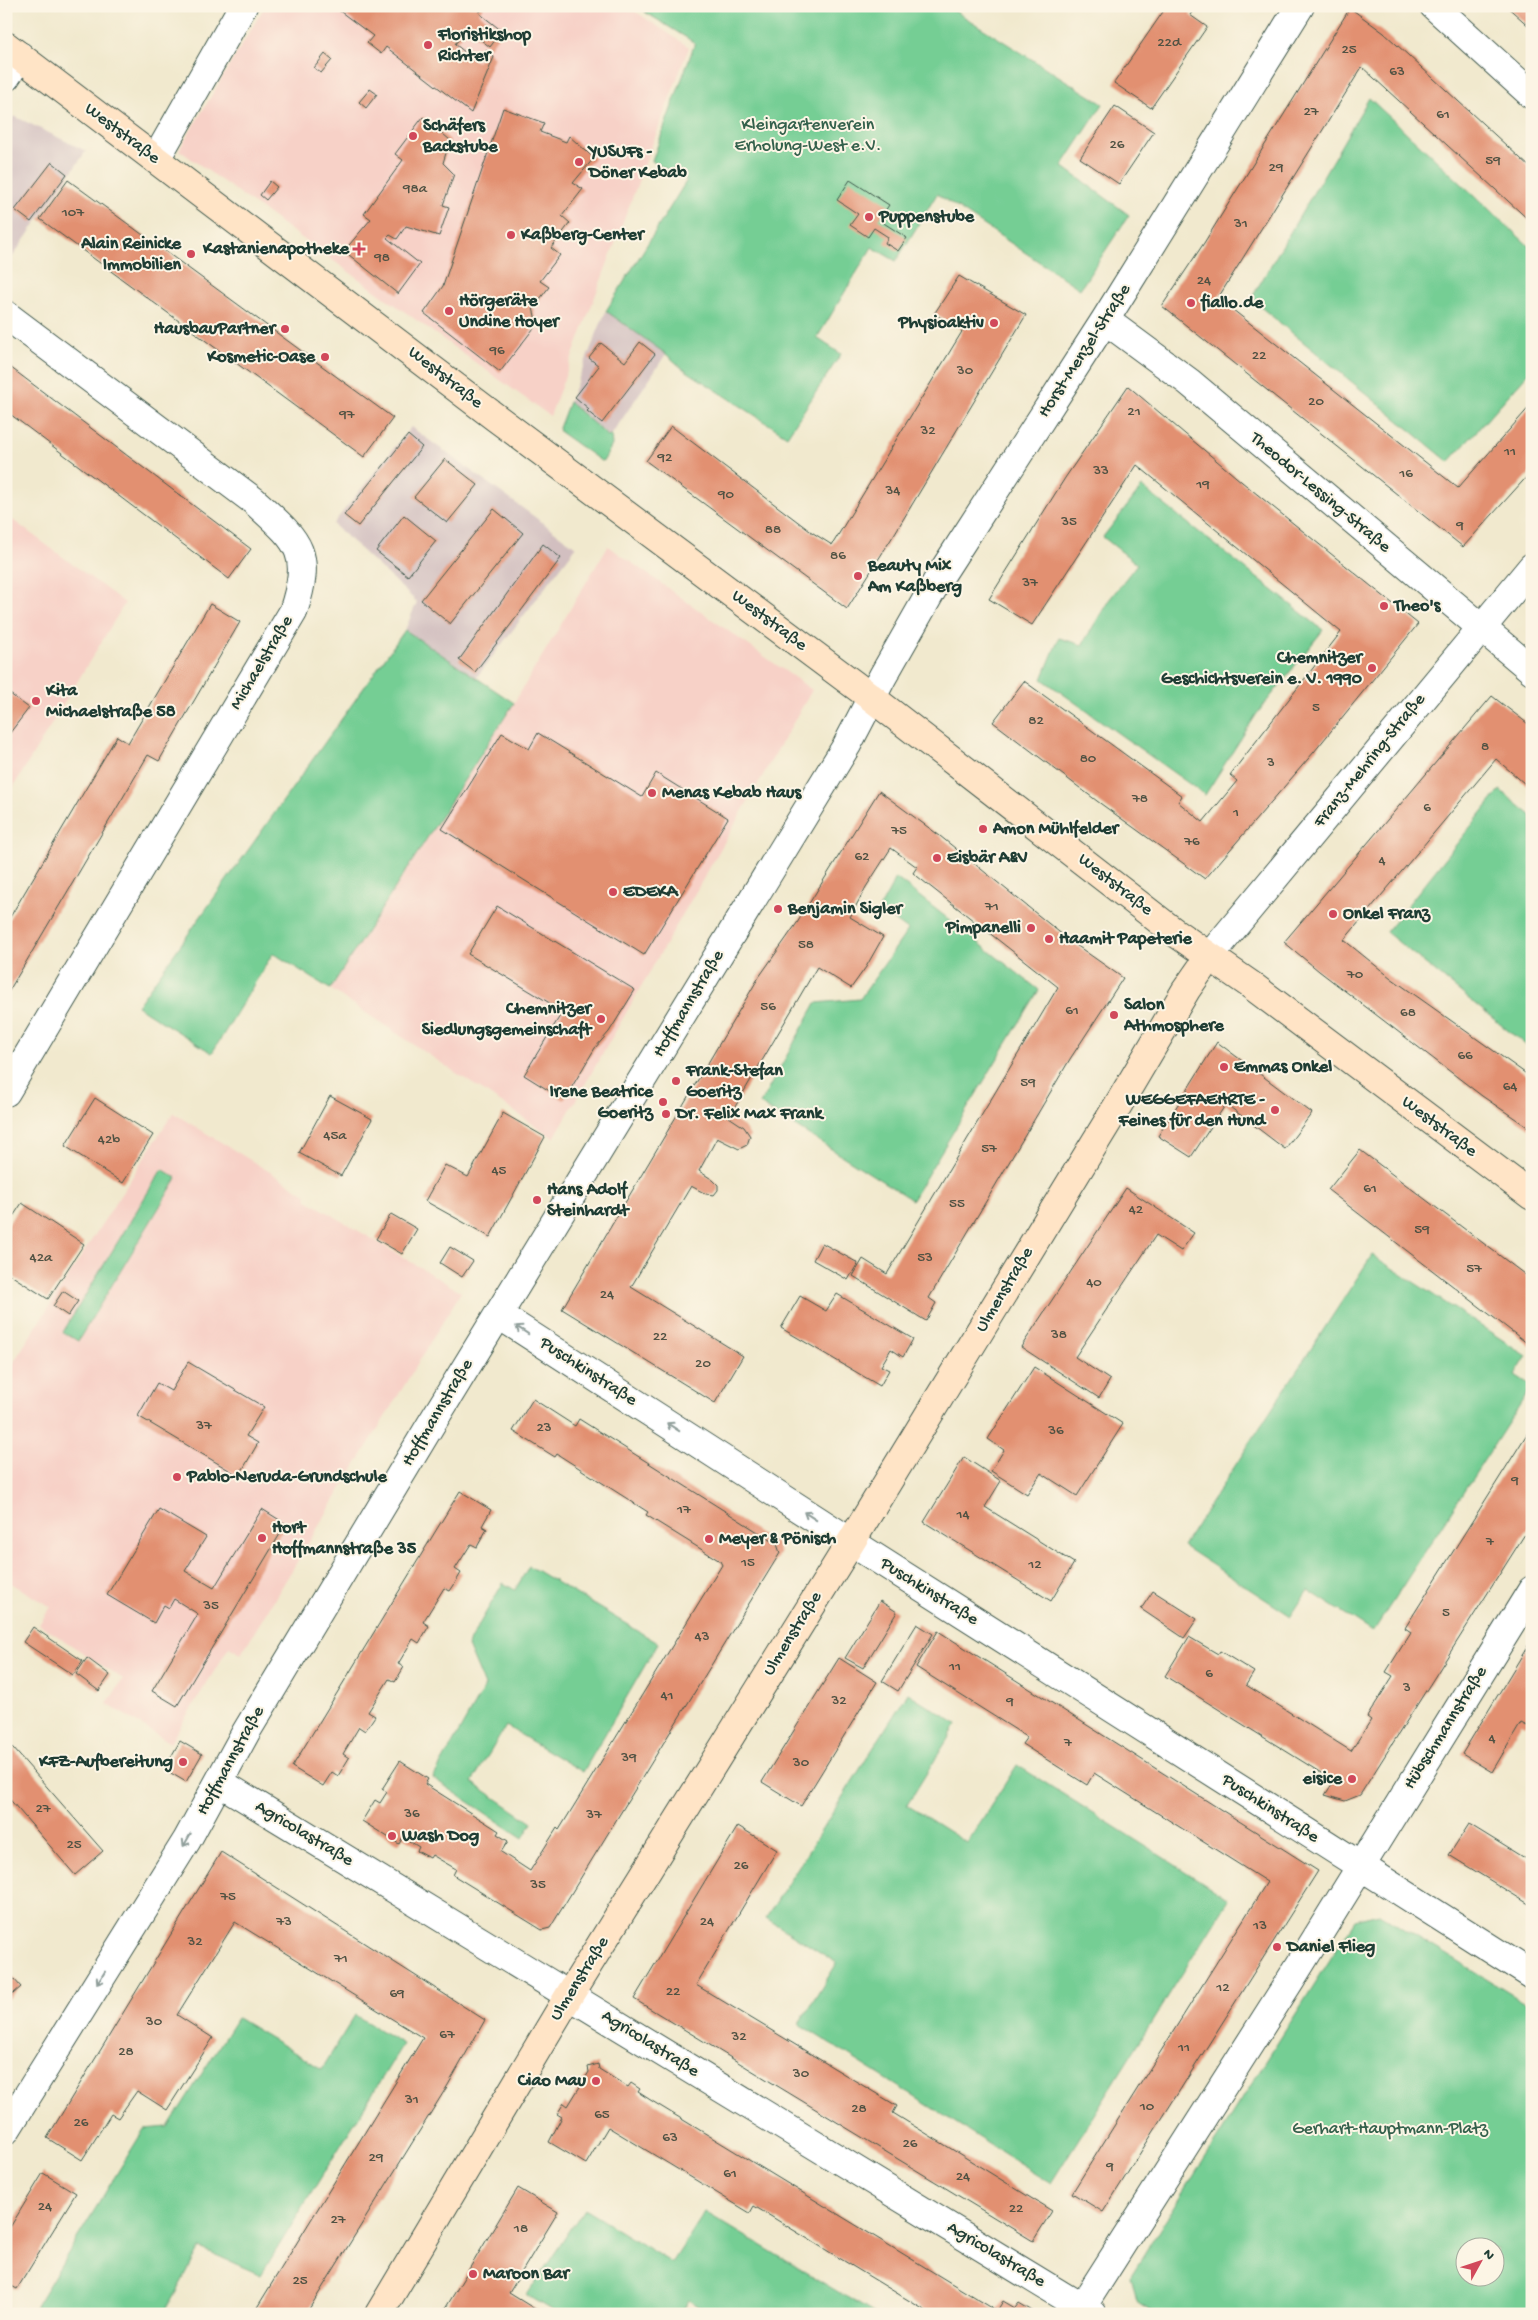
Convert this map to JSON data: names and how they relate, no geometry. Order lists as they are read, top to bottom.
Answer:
{
  "streets": {
    "street": [
      "Weststraße",
      "Horst-Menzel-Straße",
      "Theodor-Lessing-Straße",
      "Michaelstraße",
      "Franz-Mehring-Straße",
      "Hoffmannstraße",
      "Ulmenstraße",
      "Puschkinstraße",
      "Hübschmannstraße",
      "Agricolastraße"
    ]
  },
  "crossings": [
    ["Weststraße", "Horst-Menzel-Straße"],
    ["Weststraße", "Franz-Mehring-Straße"],
    ["Weststraße", "Hoffmannstraße"],
    ["Weststraße", "Ulmenstraße"],
    ["Horst-Menzel-Straße", "Theodor-Lessing-Straße"],
    ["Horst-Menzel-Straße", "Hoffmannstraße"],
    ["Theodor-Lessing-Straße", "Franz-Mehring-Straße"],
    ["Franz-Mehring-Straße", "Ulmenstraße"],
    ["Hoffmannstraße", "Puschkinstraße"],
    ["Hoffmannstraße", "Agricolastraße"],
    ["Ulmenstraße", "Puschkinstraße"],
    ["Ulmenstraße", "Agricolastraße"],
    ["Puschkinstraße", "Hübschmannstraße"]
  ],
  "one_way": ["Puschkinstraße"],
  "parks": ["Kleingartenverein Erholung-West e.V.", "Gerhart-Hauptmann-Platz"],
  "places": {
    "other": [
      "Floristikshop Richter",
      "Schäfers Backstube",
      "YUSUFs - Döner Kebab",
      "Puppenstube",
      "Kaßberg-Center",
      "Alain Reinicke Immobilien",
      "fiallo.de",
      "Hörgeräte Undine Hoyer",
      "Physioaktiv",
      "HausbauPartner",
      "Kosmetic-Oase",
      "Beauty Mix Am Kaßberg",
      "Theo's",
      "Chemnitzer Geschichtsverein e. V. 1990",
      "Kita Michaelstraße 58",
      "Menas Kebab Haus",
      "Amon Mühlfelder",
      "Eisbär A&V",
      "EDEKA",
      "Benjamin Sigler",
      "Onkel Franz",
      "Pimpanelli",
      "Haamit Papeterie",
      "Salon Athmosphere",
      "Chemnitzer Siedlungsgemeinschaft",
      "Emmas Onkel",
      "Frank-Stefan Goeritz",
      "Irene Beatrice Goeritz",
      "WEGGEFAEHRTE - Feines für den Hund",
      "Dr. Felix Max Frank",
      "Hans Adolf Steinhardt",
      "Pablo-Neruda-Grundschule",
      "Hort Hoffmannstraße 35",
      "Meyer & Pönisch",
      "KFZ-Aufbereitung",
      "eisice",
      "Wash Dog",
      "Daniel Flieg",
      "Ciao Mau",
      "Maroon Bar"
    ],
    "health": ["Kastanienapotheke"]
  },
  "house_numbers": [
    "22d",
    "25",
    "63",
    "27",
    "61",
    "26",
    "59",
    "29",
    "98a",
    "107",
    "31",
    "98",
    "24",
    "96",
    "22",
    "30",
    "20",
    "21",
    "97",
    "32",
    "11",
    "92",
    "33",
    "16",
    "19",
    "34",
    "90",
    "35",
    "9",
    "88",
    "86",
    "37",
    "5",
    "82",
    "8",
    "80",
    "3",
    "78",
    "6",
    "1",
    "75",
    "76",
    "62",
    "4",
    "71",
    "58",
    "70",
    "56",
    "61",
    "68",
    "66",
    "59",
    "64",
    "45a",
    "42b",
    "57",
    "45",
    "61",
    "55",
    "42",
    "59",
    "42a",
    "53",
    "57",
    "40",
    "24",
    "38",
    "22",
    "20",
    "37",
    "23",
    "36",
    "9",
    "17",
    "14",
    "7",
    "15",
    "12",
    "35",
    "5",
    "43",
    "11",
    "6",
    "3",
    "41",
    "32",
    "9",
    "4",
    "7",
    "39",
    "30",
    "27",
    "36",
    "37",
    "25",
    "26",
    "35",
    "75",
    "73",
    "24",
    "13",
    "32",
    "71",
    "12",
    "22",
    "69",
    "30",
    "67",
    "32",
    "11",
    "28",
    "30",
    "31",
    "10",
    "28",
    "65",
    "26",
    "63",
    "26",
    "29",
    "9",
    "61",
    "24",
    "24",
    "22",
    "27",
    "18",
    "25"
  ],
  "north": "top right"
}
